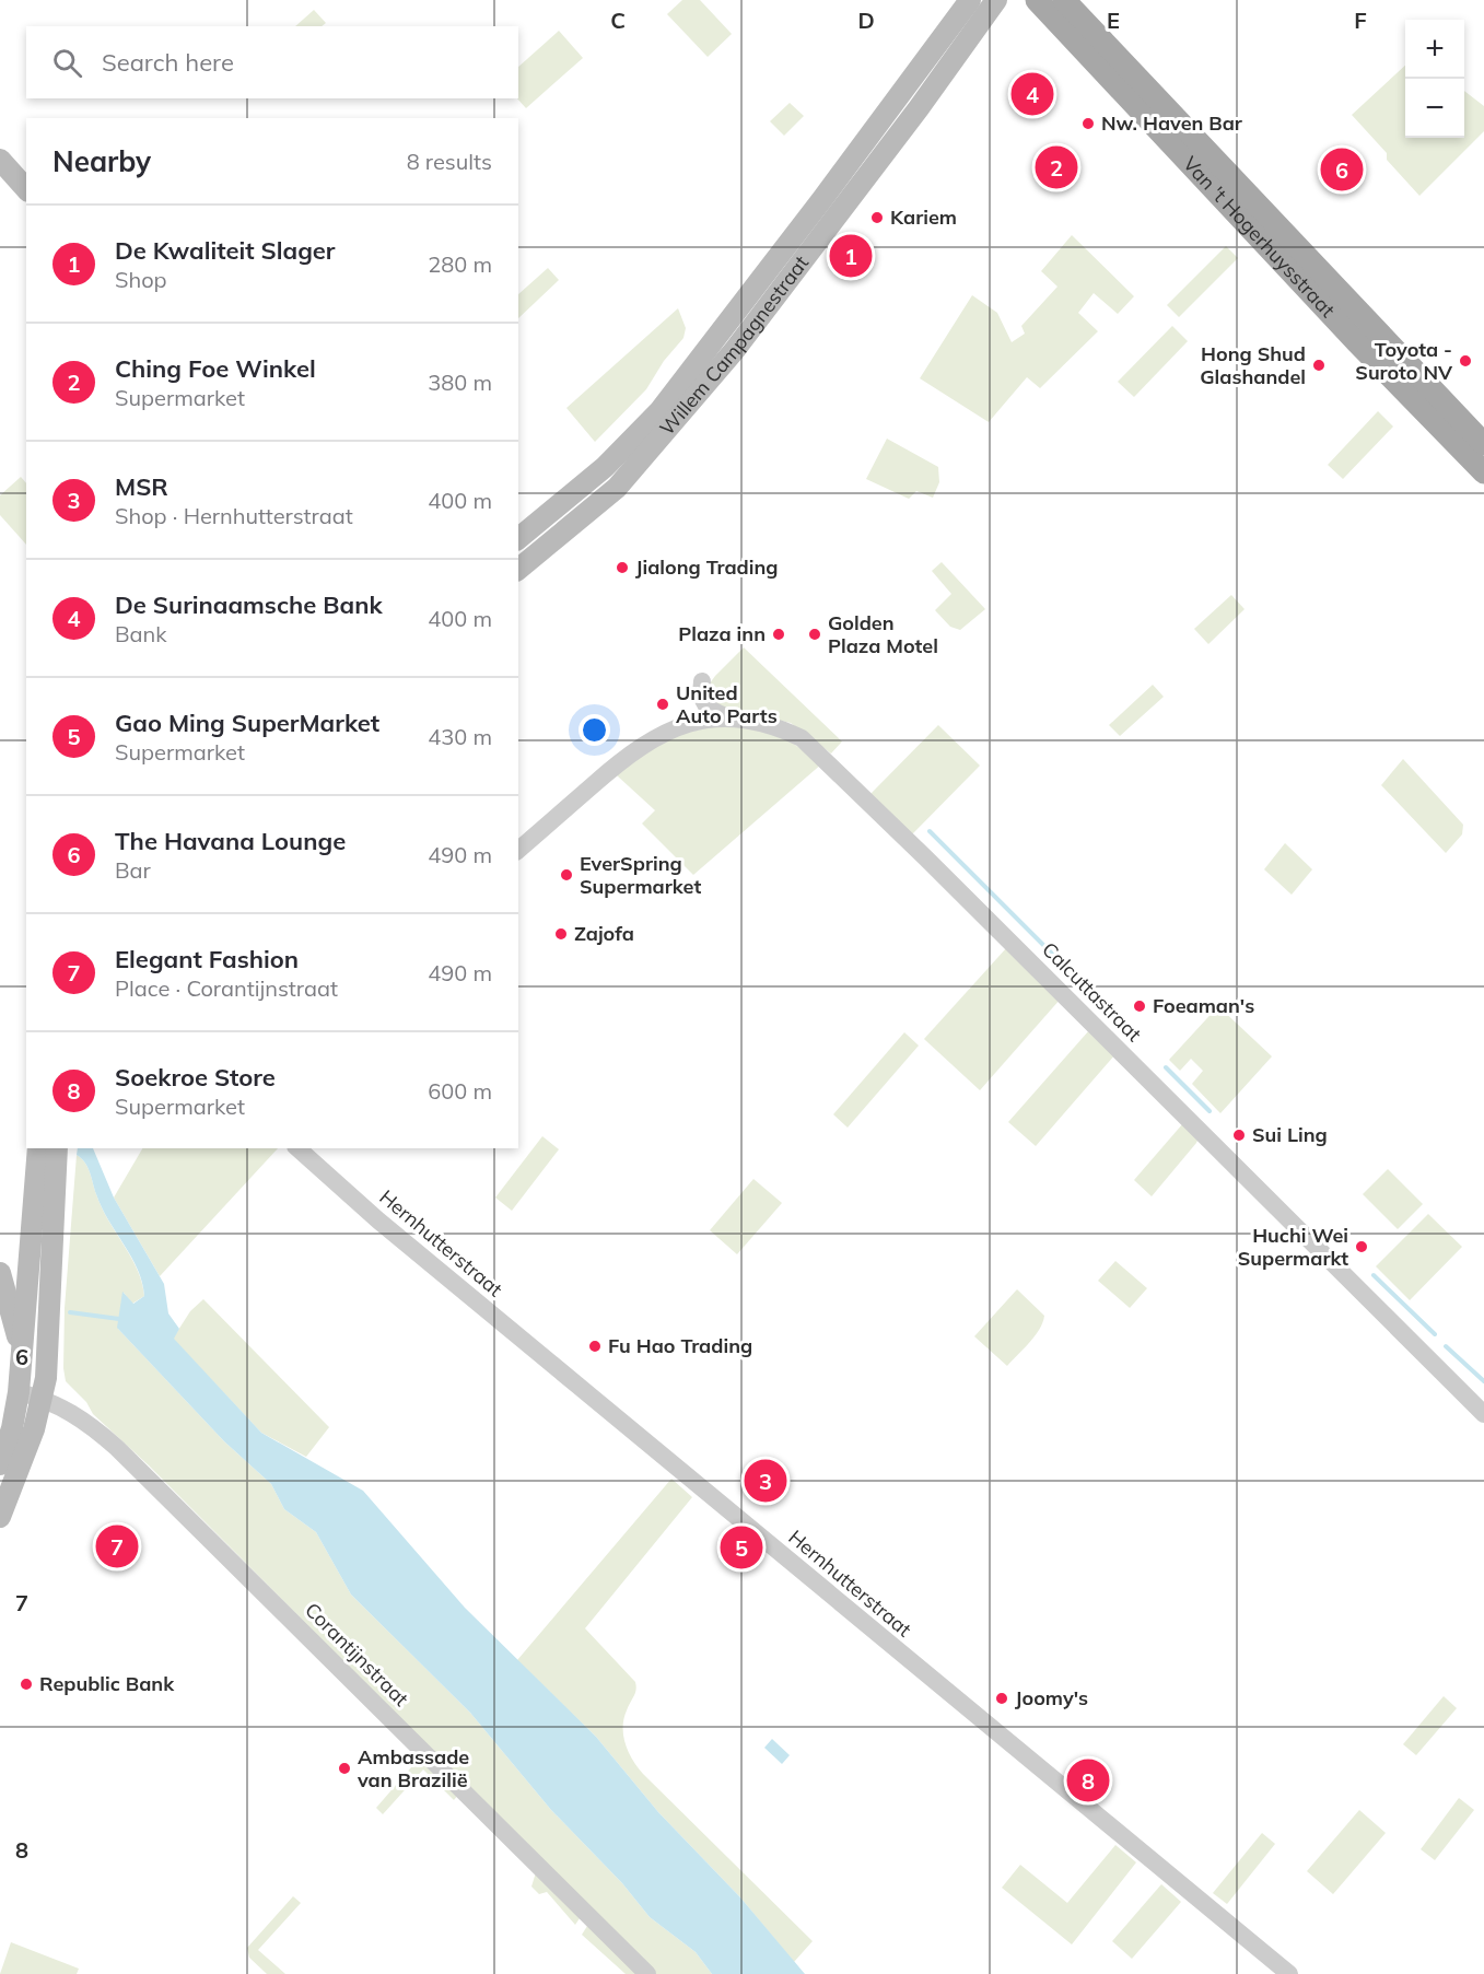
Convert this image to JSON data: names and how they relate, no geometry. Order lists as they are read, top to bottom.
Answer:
{
  "streets": {
    "main road": ["Van 't Hogerhuysstraat", "Willem Campagnestraat"],
    "street": ["Calcuttastraat", "Hernhutterstraat", "Corantijnstraat"]
  },
  "places": [
    "Nw. Haven Bar",
    "Kariem",
    "Toyota - Suroto NV",
    "Hong Shud Glashandel",
    "Jialong Trading",
    "Plaza inn",
    "Golden Plaza Motel",
    "United Auto Parts",
    "EverSpring Supermarket",
    "Zajofa",
    "Foeaman's",
    "Sui Ling",
    "Huchi Wei Supermarkt",
    "Fu Hao Trading",
    "Republic Bank",
    "Joomy's",
    "Ambassade van Brazilië"
  ],
  "page": {
    "map_buttons": ["+", "−"],
    "search": "Search here",
    "pins": [
      "4",
      "2",
      "6",
      "1",
      "3",
      "7",
      "5",
      "8"
    ],
    "heading": ["Nearby", "8 results"],
    "list": [
      {
        "mark": "1",
        "name": "De Kwaliteit Slager",
        "note": "Shop",
        "value": "280 m"
      },
      {
        "mark": "2",
        "name": "Ching Foe Winkel",
        "note": "Supermarket",
        "value": "380 m"
      },
      {
        "mark": "3",
        "name": "MSR",
        "note": "Shop · Hernhutterstraat",
        "value": "400 m"
      },
      {
        "mark": "4",
        "name": "De Surinaamsche Bank",
        "note": "Bank",
        "value": "400 m"
      },
      {
        "mark": "5",
        "name": "Gao Ming SuperMarket",
        "note": "Supermarket",
        "value": "430 m"
      },
      {
        "mark": "6",
        "name": "The Havana Lounge",
        "note": "Bar",
        "value": "490 m"
      },
      {
        "mark": "7",
        "name": "Elegant Fashion",
        "note": "Place · Corantijnstraat",
        "value": "490 m"
      },
      {
        "mark": "8",
        "name": "Soekroe Store",
        "note": "Supermarket",
        "value": "600 m"
      }
    ]
  },
  "grid": {
    "columns": [
      "C",
      "D",
      "E",
      "F"
    ],
    "rows": ["6", "7", "8"]
  }
}
